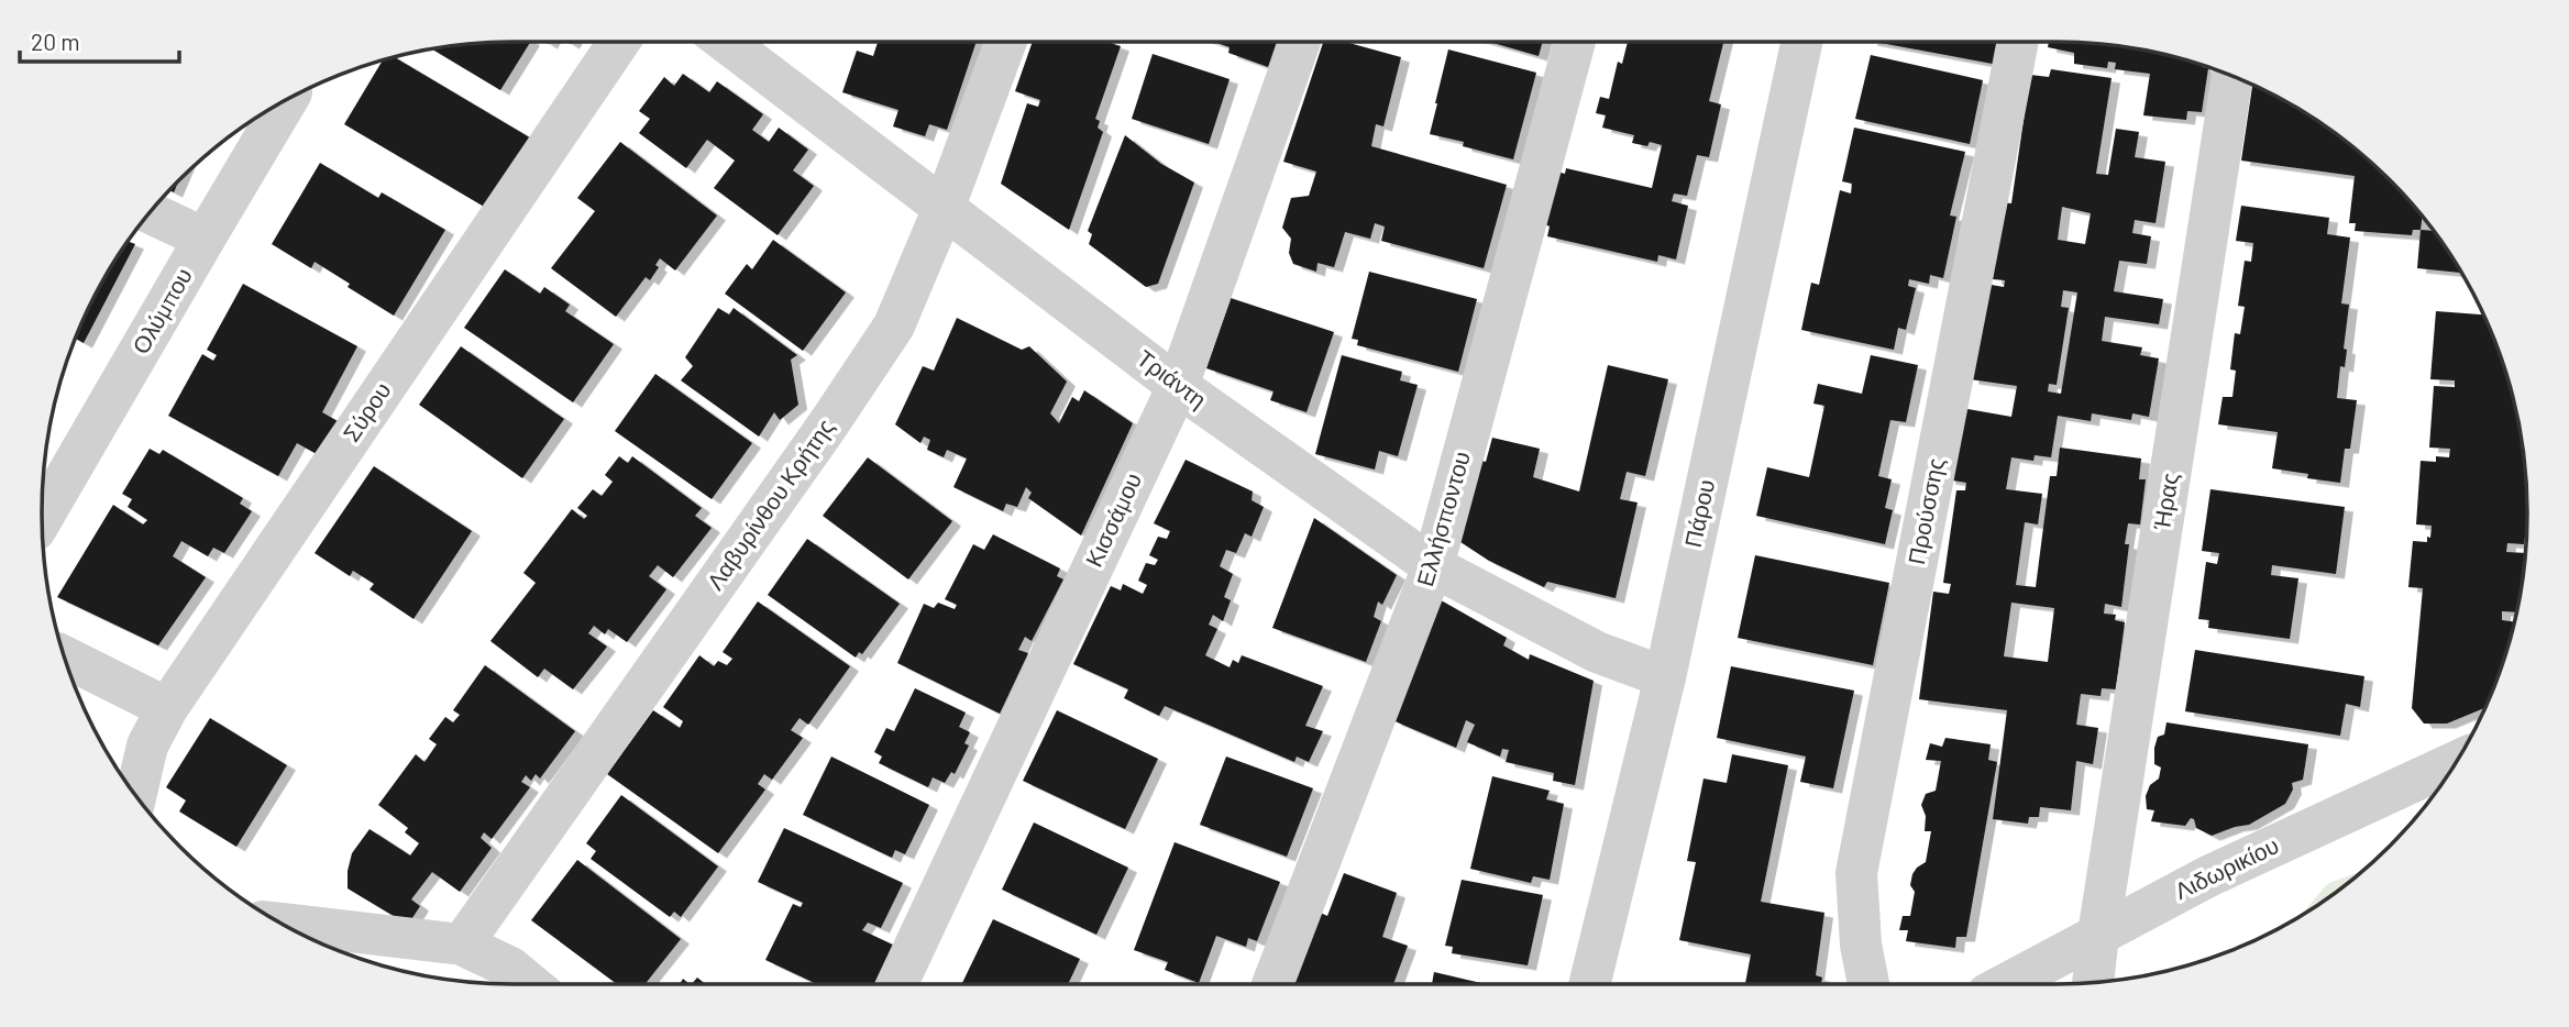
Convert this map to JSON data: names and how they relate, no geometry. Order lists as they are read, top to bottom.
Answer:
{
  "streets": {
    "street": [
      "Ολύμπου",
      "Τριάντη",
      "Σύρου",
      "Ήρας",
      "Λαβυρίνθου Κρήτης",
      "Προύσσης",
      "Πάρου",
      "Ελλήσποντου",
      "Κισσάμου",
      "Λιδωρικίου"
    ]
  },
  "crossings": [
    ["Τριάντη", "Λαβυρίνθου Κρήτης"],
    ["Τριάντη", "Πάρου"],
    ["Τριάντη", "Ελλήσποντου"],
    ["Τριάντη", "Κισσάμου"],
    ["Ήρας", "Λιδωρικίου"]
  ],
  "scale_bar": "20 m"
}
